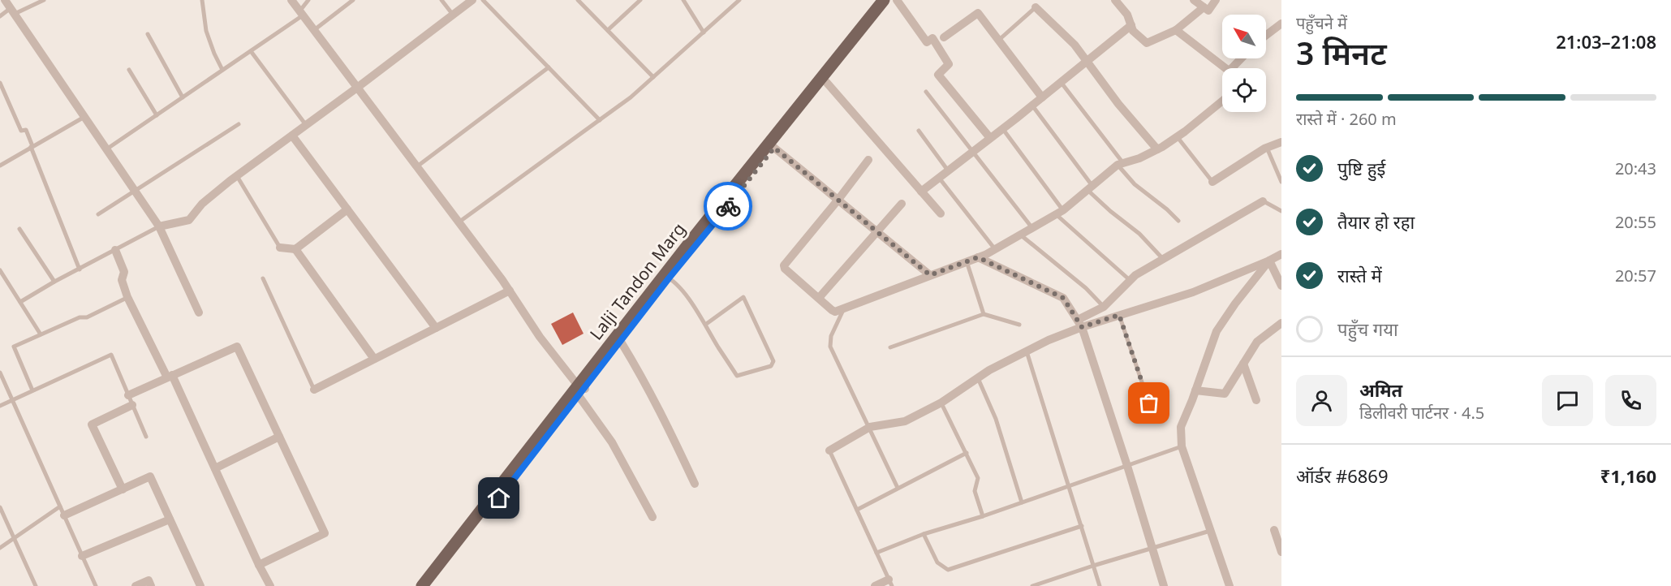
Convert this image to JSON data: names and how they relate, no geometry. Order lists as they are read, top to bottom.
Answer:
{
  "streets": {
    "main road": ["Lalji Tandon Marg"]
  },
  "north": "top left",
  "page": {
    "heading": ["3 मिनट", "पहुँचने में", "21:03–21:08"],
    "panel": [
      "अमित",
      "डिलीवरी पार्टनर · 4.5",
      "ऑर्डर #6869",
      "₹1,160"
    ],
    "bar": "रास्ते में · 260 m",
    "list": [
      ["पुष्टि हुई", "20:43"],
      ["तैयार हो रहा", "20:55"],
      ["रास्ते में", "20:57"],
      "पहुँच गया"
    ]
  }
}
